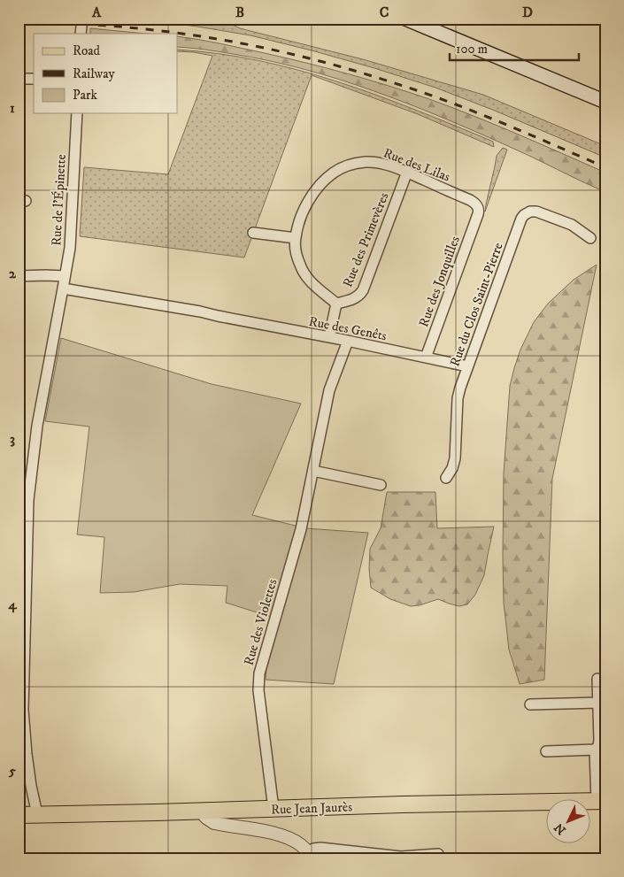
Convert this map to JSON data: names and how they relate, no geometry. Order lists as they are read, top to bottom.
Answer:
{
  "streets": {
    "main road": ["Rue Jean Jaurès"],
    "street": [
      "Rue des Lilas",
      "Rue de l'Épinette",
      "Rue des Primevères",
      "Rue des Jonquilles",
      "Rue du Clos Saint-Pierre",
      "Rue des Genêts",
      "Rue des Violettes"
    ]
  },
  "crossings": [
    ["Rue des Lilas", "Rue des Primevères"],
    ["Rue des Lilas", "Rue des Jonquilles"],
    ["Rue de l'Épinette", "Rue des Genêts"],
    ["Rue de l'Épinette", "Rue Jean Jaurès"],
    ["Rue des Jonquilles", "Rue des Genêts"],
    ["Rue du Clos Saint-Pierre", "Rue des Genêts"],
    ["Rue des Genêts", "Rue des Violettes"],
    ["Rue des Violettes", "Rue Jean Jaurès"]
  ],
  "legend": ["Road", "Railway", "Park"],
  "scale_bar": "100 m",
  "north": "bottom left",
  "grid": {
    "columns": [
      "A",
      "B",
      "C",
      "D"
    ],
    "rows": [
      "1",
      "2",
      "3",
      "4",
      "5"
    ]
  }
}
